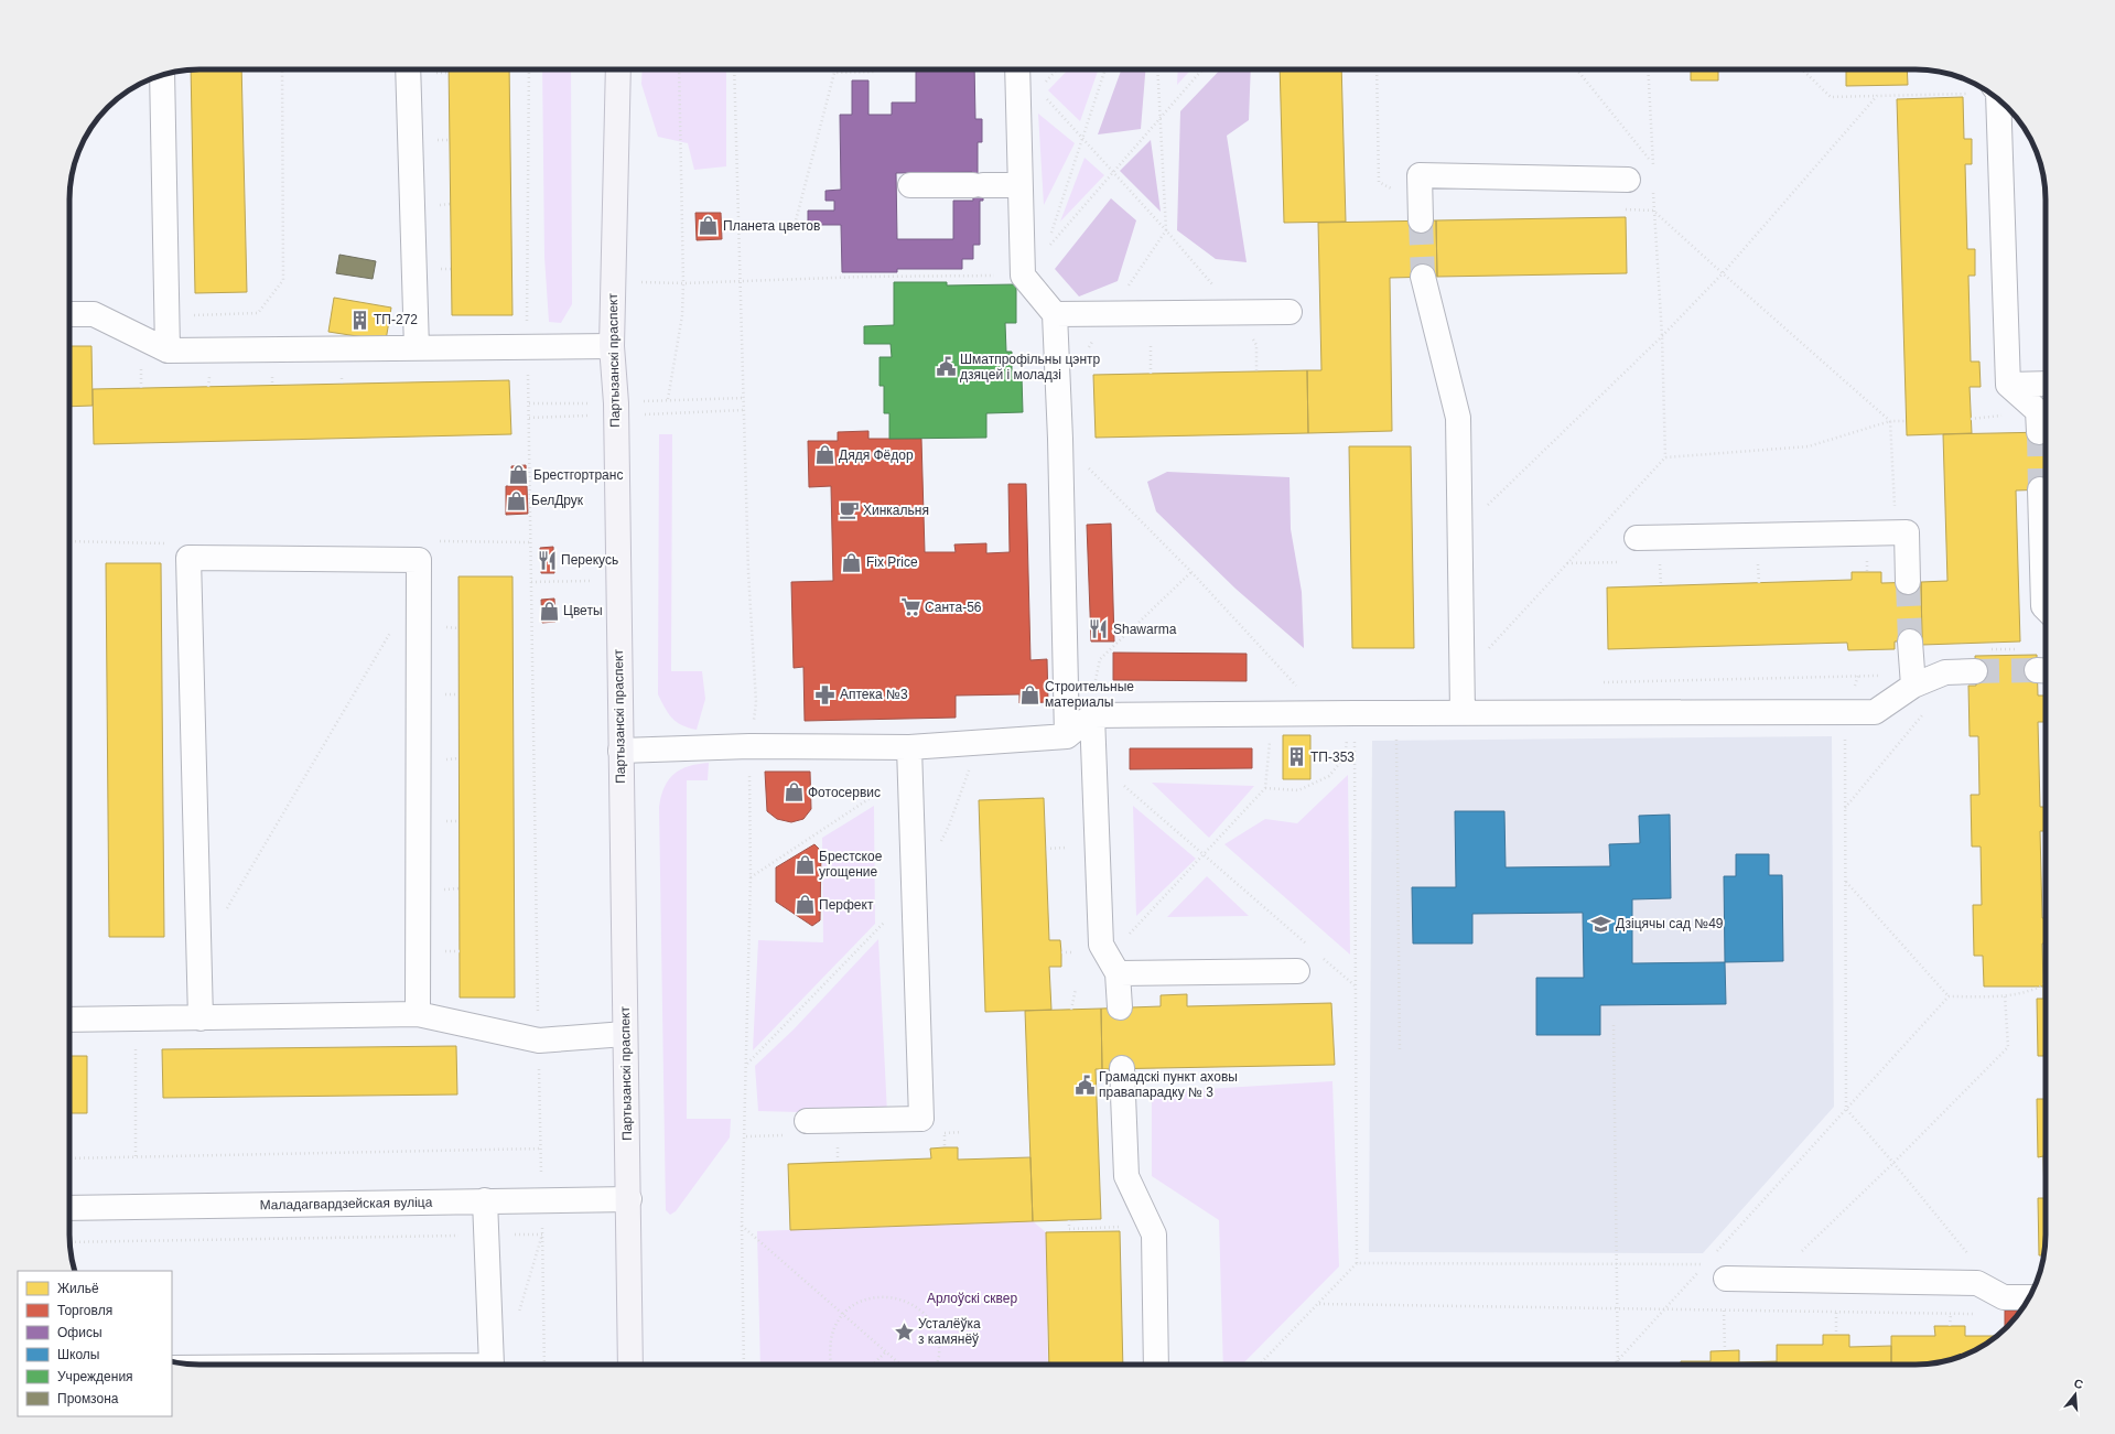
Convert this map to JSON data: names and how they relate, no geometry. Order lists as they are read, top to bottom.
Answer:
{
  "streets": {
    "main road": ["Партызанскі праспект"],
    "street": ["Маладагвардзейская вуліца"]
  },
  "crossings": [
    ["Партызанскі праспект", "Маладагвардзейская вуліца"]
  ],
  "parks": ["Арлоўскі сквер"],
  "places": {
    "shop": [
      "Планета цветов",
      "Дядя Фёдор",
      "Брестгортранс",
      "БелДрук",
      "Fix Price",
      "Цветы",
      "Строительные материалы",
      "Фотосервис",
      "Брестское угощение",
      "Перфект"
    ],
    "building": ["ТП-272", "ТП-353"],
    "public building": ["Шматпрофільны цэнтр дзяцей і моладзі", "Грамадскі пункт аховы правапарадку № 3"],
    "cafe": ["Хинкальня"],
    "restaurant": ["Перекусь", "Shawarma"],
    "supermarket": ["Санта-56"],
    "pharmacy": ["Аптека №3"],
    "school or university": ["Дзіцячы сад №49"],
    "place": ["Усталёўка з камянёў"]
  },
  "legend": [
    "Жильё",
    "Торговля",
    "Офисы",
    "Школы",
    "Учреждения",
    "Промзона"
  ],
  "north": "top"
}
